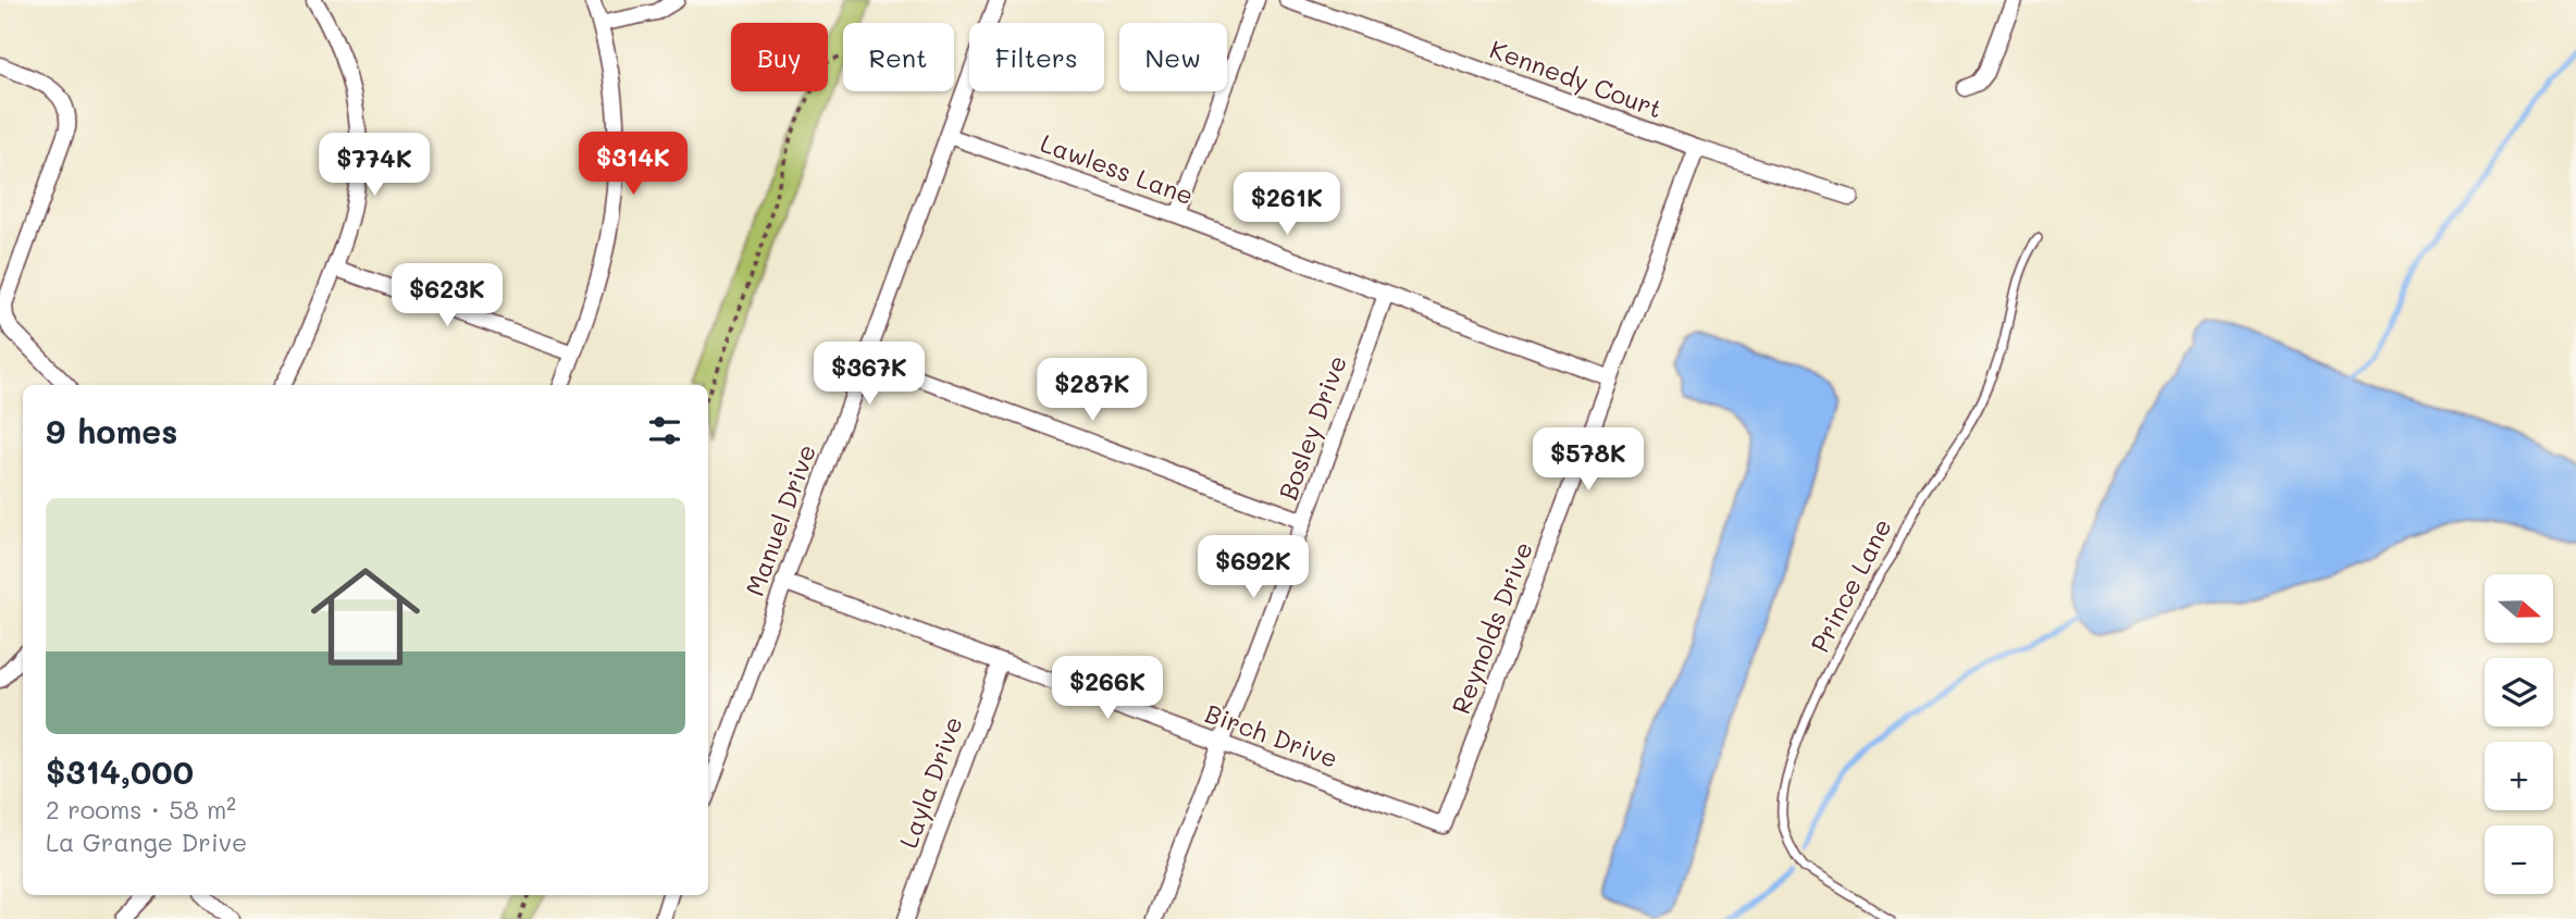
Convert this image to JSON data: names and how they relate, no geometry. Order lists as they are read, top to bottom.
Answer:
{
  "streets": {
    "street": [
      "Kennedy Court",
      "Lawless Lane",
      "Bosley Drive",
      "Manuel Drive",
      "Reynolds Drive",
      "Birch Drive",
      "Layla Drive"
    ],
    "lane": ["Prince Lane"]
  },
  "crossings": [
    ["Kennedy Court", "Reynolds Drive"],
    ["Lawless Lane", "Bosley Drive"],
    ["Lawless Lane", "Manuel Drive"],
    ["Lawless Lane", "Reynolds Drive"],
    ["Bosley Drive", "Birch Drive"],
    ["Manuel Drive", "Birch Drive"],
    ["Reynolds Drive", "Birch Drive"],
    ["Birch Drive", "Layla Drive"]
  ],
  "north": "right",
  "page": {
    "chip": [
      "Buy",
      "Rent",
      "Filters",
      "New"
    ],
    "price": [
      "$314K",
      "$774K",
      "$261K",
      "$623K",
      "$367K",
      "$287K",
      "$578K",
      "$692K",
      "$266K"
    ],
    "heading": "9 homes",
    "list": [
      {
        "name": "$314,000",
        "note": "2 rooms · 58 m² · La Grange Drive"
      }
    ],
    "map_buttons": ["+", "−"]
  }
}
